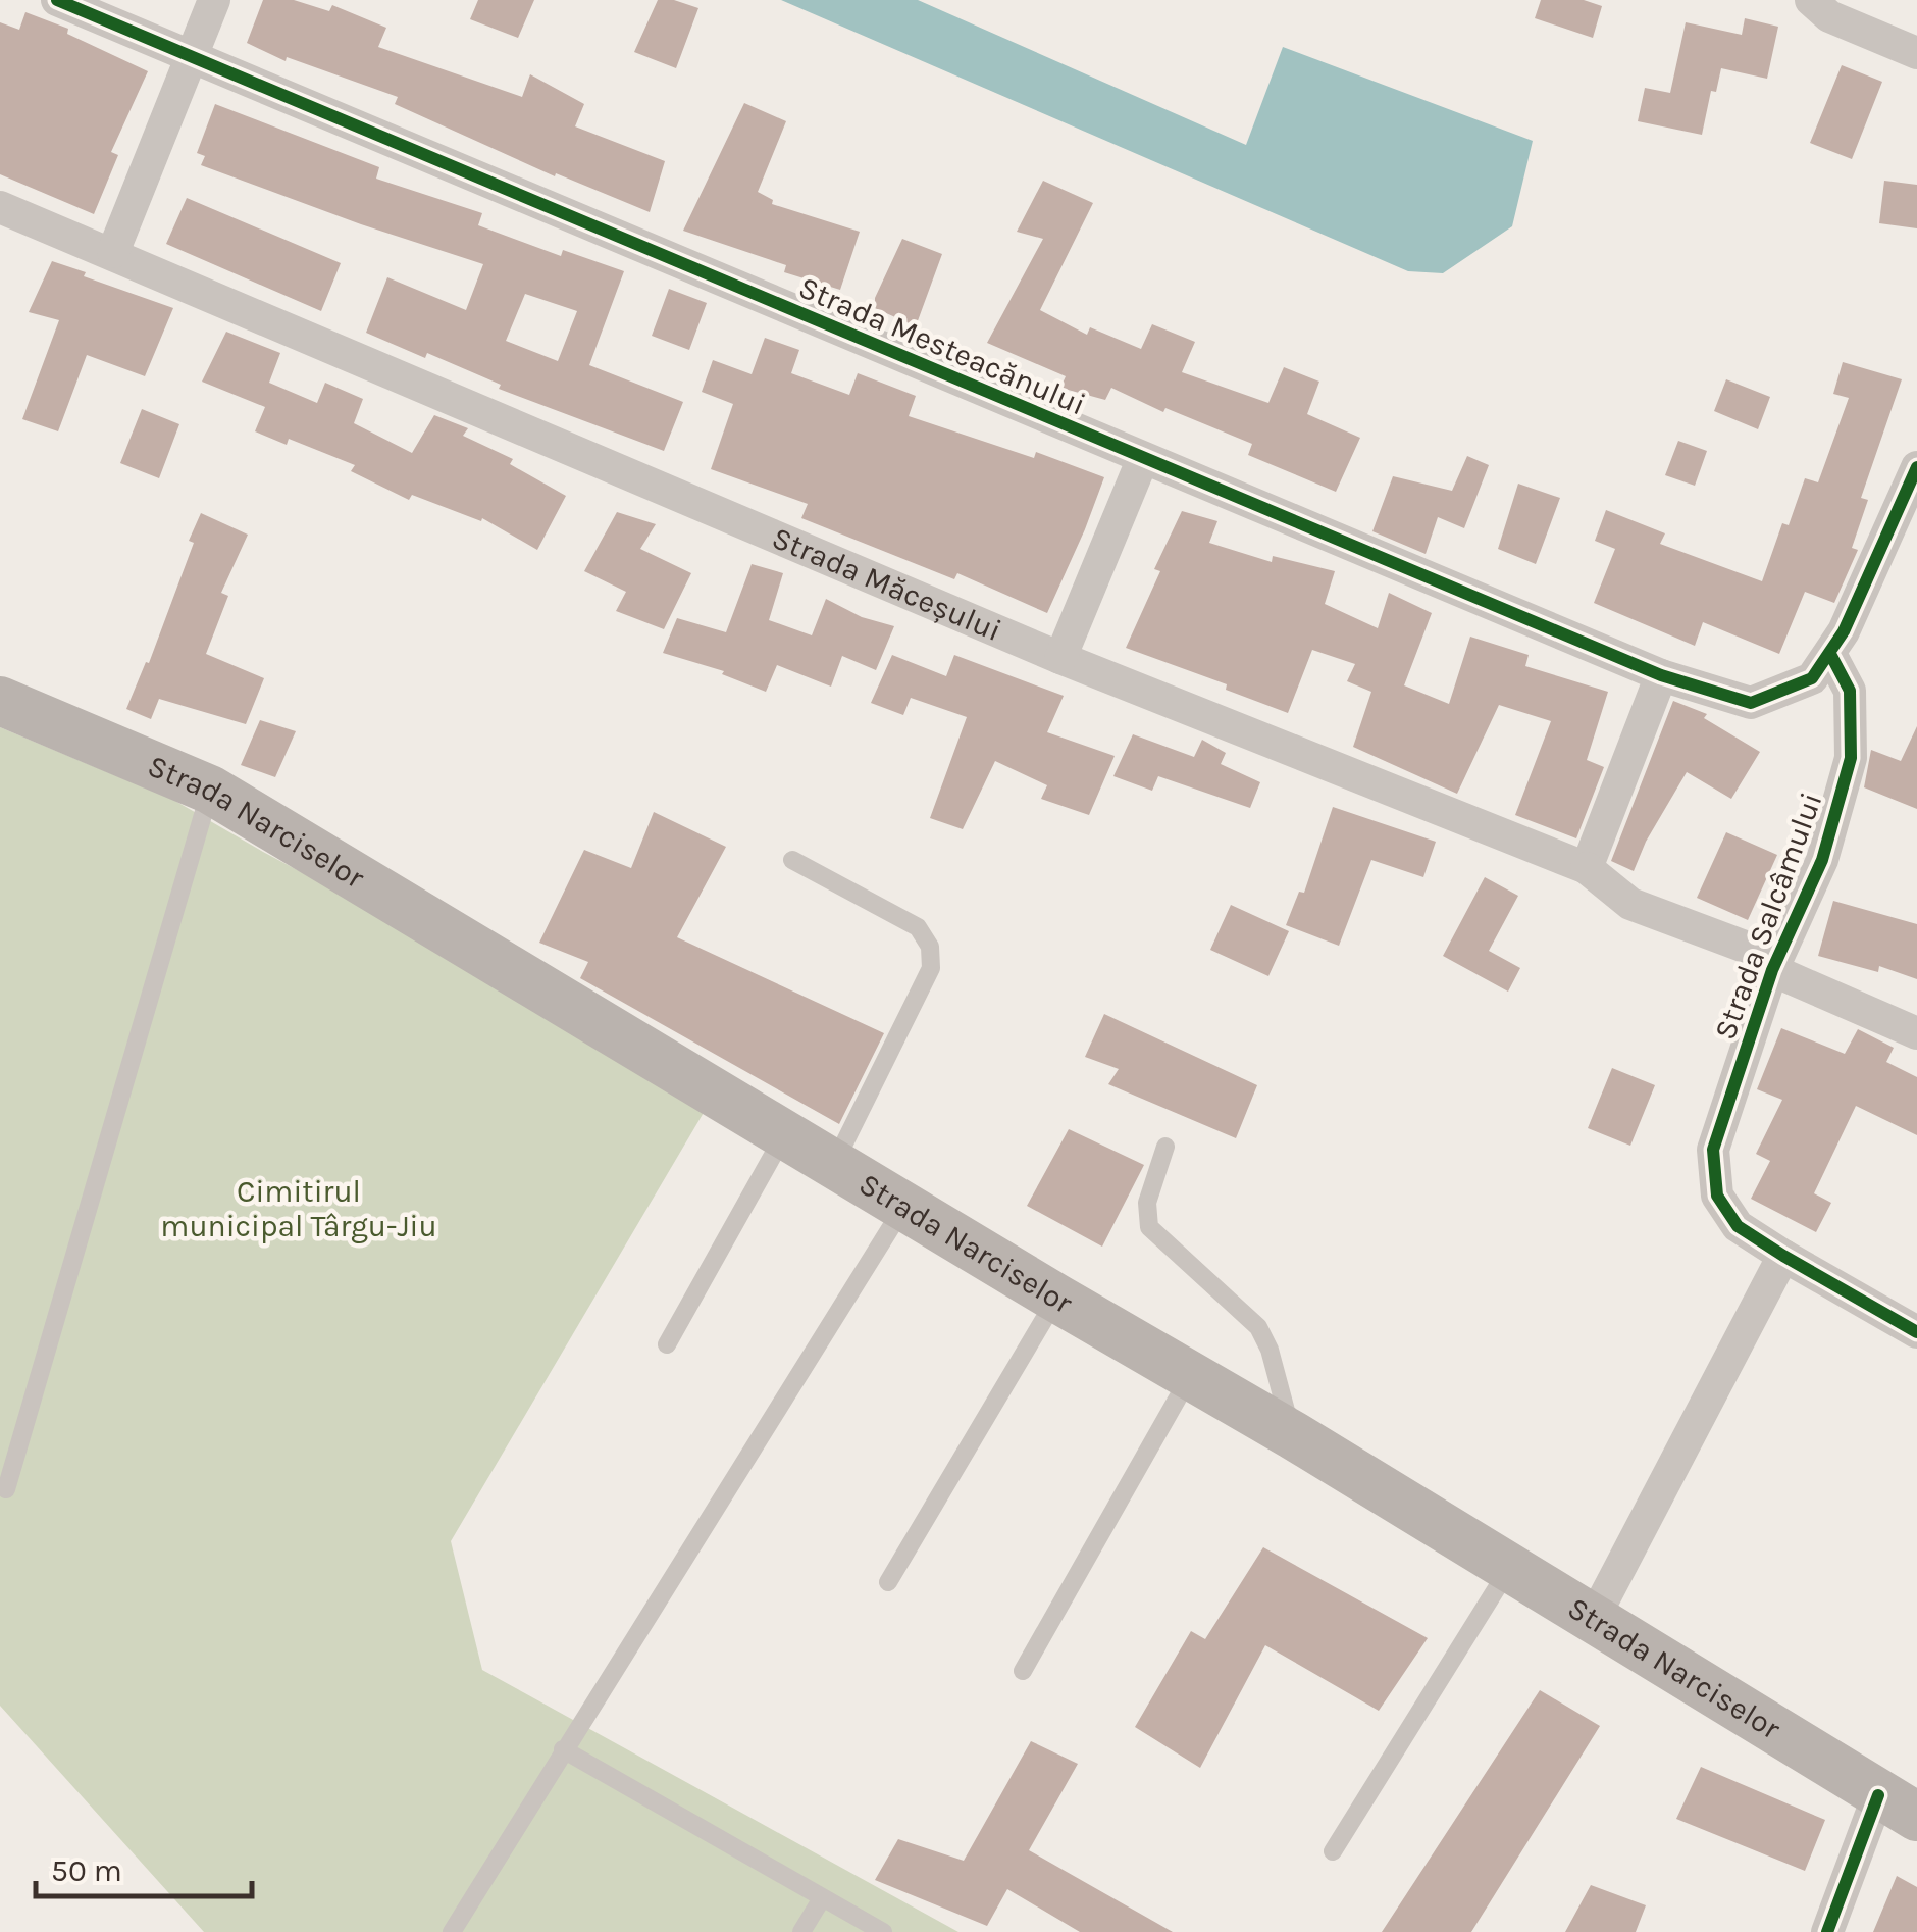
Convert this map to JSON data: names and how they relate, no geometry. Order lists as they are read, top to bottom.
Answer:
{
  "streets": {
    "main road": ["Strada Narciselor"],
    "street": ["Strada Mesteacănului", "Strada Măceșului", "Strada Salcâmului"]
  },
  "crossings": [
    ["Strada Mesteacănului", "Strada Salcâmului"],
    ["Strada Măceșului", "Strada Salcâmului"]
  ],
  "parks": ["Cimitirul municipal Târgu-Jiu"],
  "scale_bar": "50 m"
}
